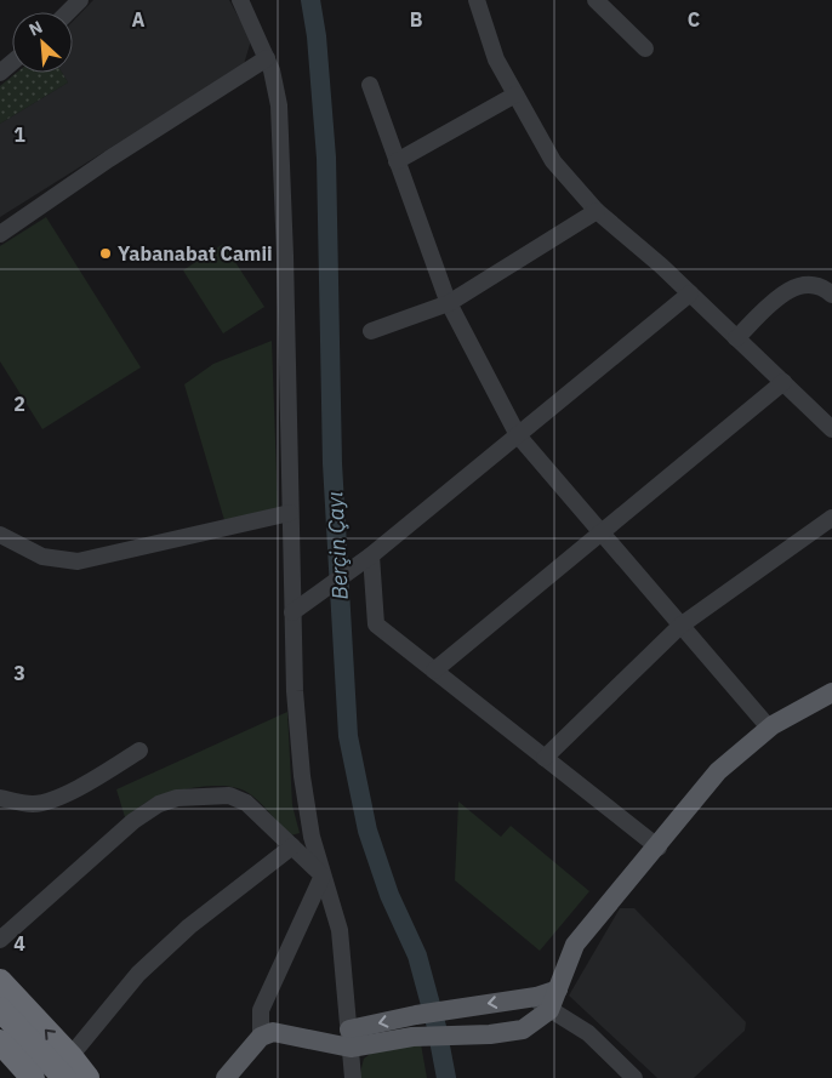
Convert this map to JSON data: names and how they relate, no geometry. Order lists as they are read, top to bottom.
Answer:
{
  "water": ["Berçin Çayı"],
  "places": ["Yabanabat Camii"],
  "north": "top left",
  "grid": {
    "columns": ["A", "B", "C"],
    "rows": [
      "1",
      "2",
      "3",
      "4"
    ]
  }
}
